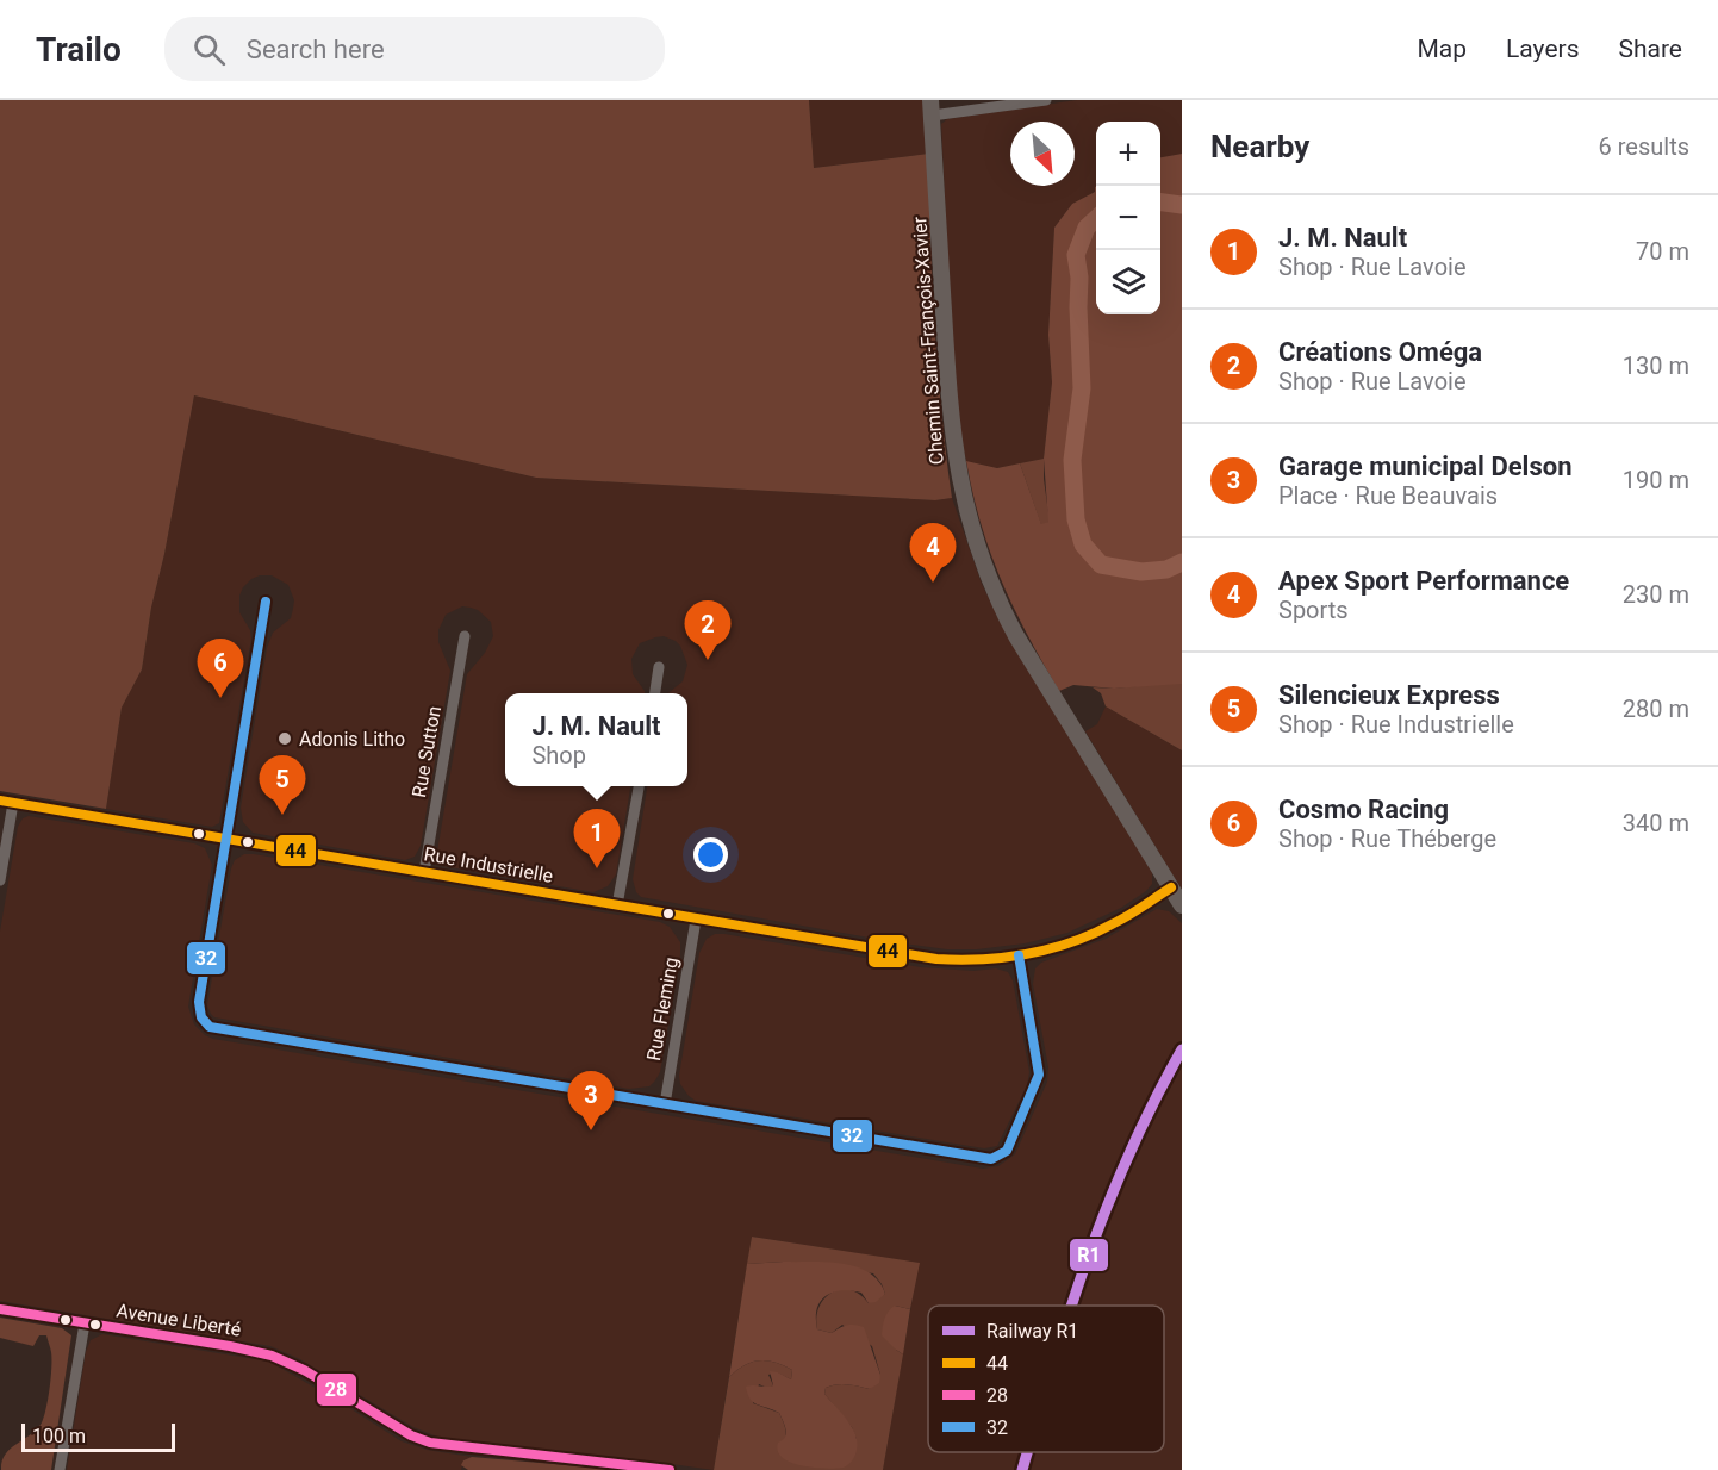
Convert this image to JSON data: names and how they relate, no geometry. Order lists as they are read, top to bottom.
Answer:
{
  "streets": {
    "street": [
      "Chemin Saint-François-Xavier",
      "Rue Sutton",
      "Rue Industrielle",
      "Rue Fleming",
      "Avenue Liberté"
    ]
  },
  "crossings": [
    ["Chemin Saint-François-Xavier", "Rue Industrielle"],
    ["Rue Sutton", "Rue Industrielle"],
    ["Rue Industrielle", "Rue Fleming"]
  ],
  "places": ["Adonis Litho"],
  "lines": [
    "transit line 32",
    "transit line 44",
    "rail line R1",
    "transit line 28"
  ],
  "legend": [
    "Railway R1",
    "44",
    "28",
    "32"
  ],
  "scale_bar": "100 m",
  "north": "bottom right",
  "page": {
    "header": "Trailo",
    "search": "Search here",
    "nav": ["Map", "Layers", "Share"],
    "heading": ["Nearby", "6 results"],
    "map_buttons": ["+", "−"],
    "list": [
      {
        "mark": "1",
        "name": "J. M. Nault",
        "note": "Shop · Rue Lavoie",
        "value": "70 m"
      },
      {
        "mark": "2",
        "name": "Créations Oméga",
        "note": "Shop · Rue Lavoie",
        "value": "130 m"
      },
      {
        "mark": "3",
        "name": "Garage municipal Delson",
        "note": "Place · Rue Beauvais",
        "value": "190 m"
      },
      {
        "mark": "4",
        "name": "Apex Sport Performance",
        "note": "Sports",
        "value": "230 m"
      },
      {
        "mark": "5",
        "name": "Silencieux Express",
        "note": "Shop · Rue Industrielle",
        "value": "280 m"
      },
      {
        "mark": "6",
        "name": "Cosmo Racing",
        "note": "Shop · Rue Théberge",
        "value": "340 m"
      }
    ],
    "pins": [
      "4",
      "2",
      "6",
      "5",
      "1",
      "3"
    ],
    "popup": ["J. M. Nault", "Shop"],
    "scale": "100 m"
  }
}
